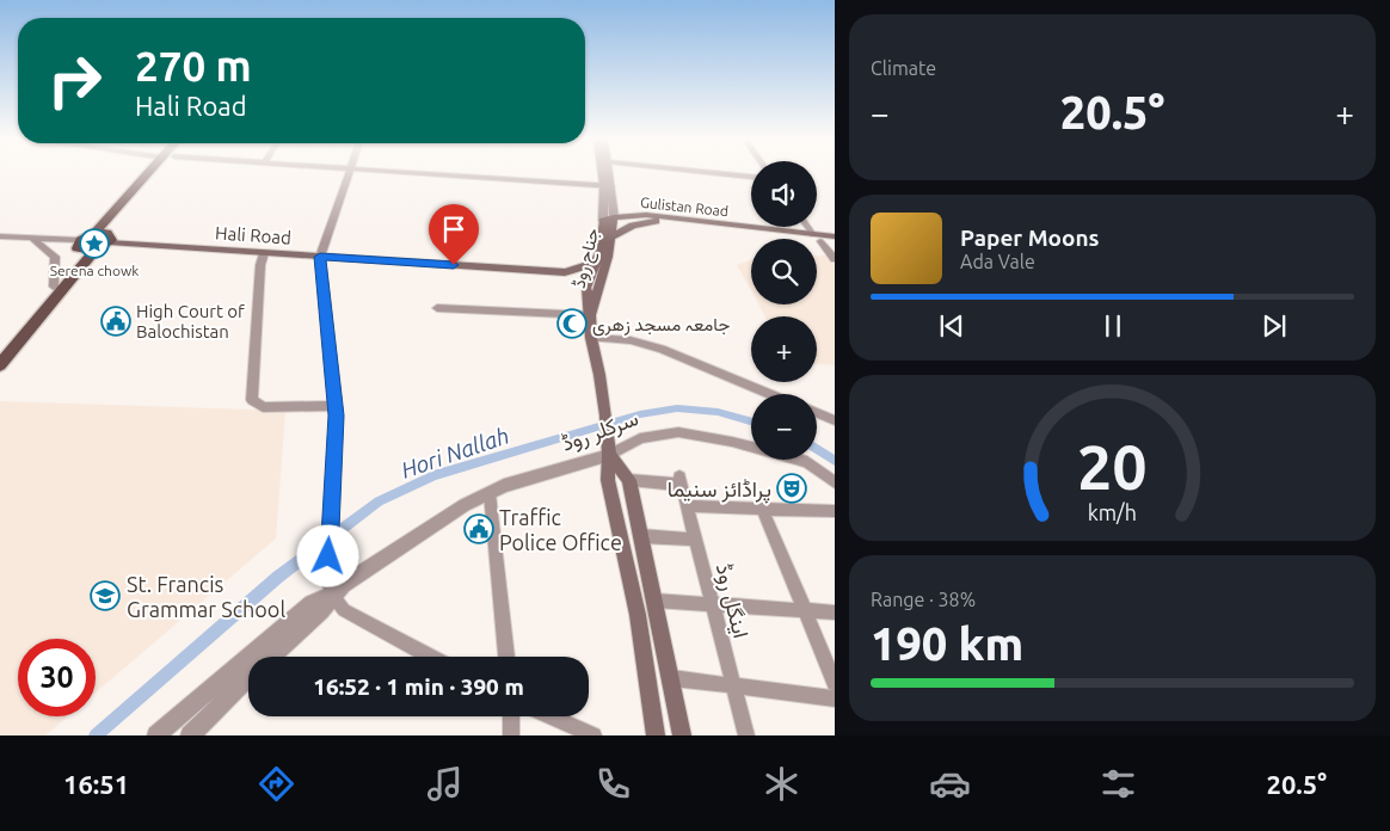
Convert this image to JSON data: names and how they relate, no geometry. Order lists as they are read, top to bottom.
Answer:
{
  "streets": {
    "main road": ["Gulistan Road", "Hali Road", "جناح روڈ"],
    "street": ["سرکلر روڈ", "اینگل روڈ"]
  },
  "crossings": [
    ["Gulistan Road", "جناح روڈ"],
    ["Hali Road", "جناح روڈ"],
    ["جناح روڈ", "سرکلر روڈ"]
  ],
  "water": ["Hori Nallah"],
  "places": {
    "place": ["Serena chowk"],
    "public building": ["High Court of Balochistan", "Traffic Police Office"],
    "mosque": ["جامعہ مسجد زھری"],
    "theatre": ["پراڈائز سنیما"],
    "school or university": ["St. Francis Grammar School"]
  },
  "page": {
    "tile": [
      "Climate",
      ["Range · 38%", "190 km"]
    ],
    "turn": ["270 m", "Hali Road"],
    "heat": ["−", "20.5°", "+"],
    "map_buttons": ["+", "−"],
    "song": ["Paper Moons", "Ada Vale"],
    "limit": "30",
    "trip": "16:52 · 1 min · 390 m",
    "tabs": ["16:51", "20.5°"],
    "gauge": ["20", "km/h"]
  }
}
